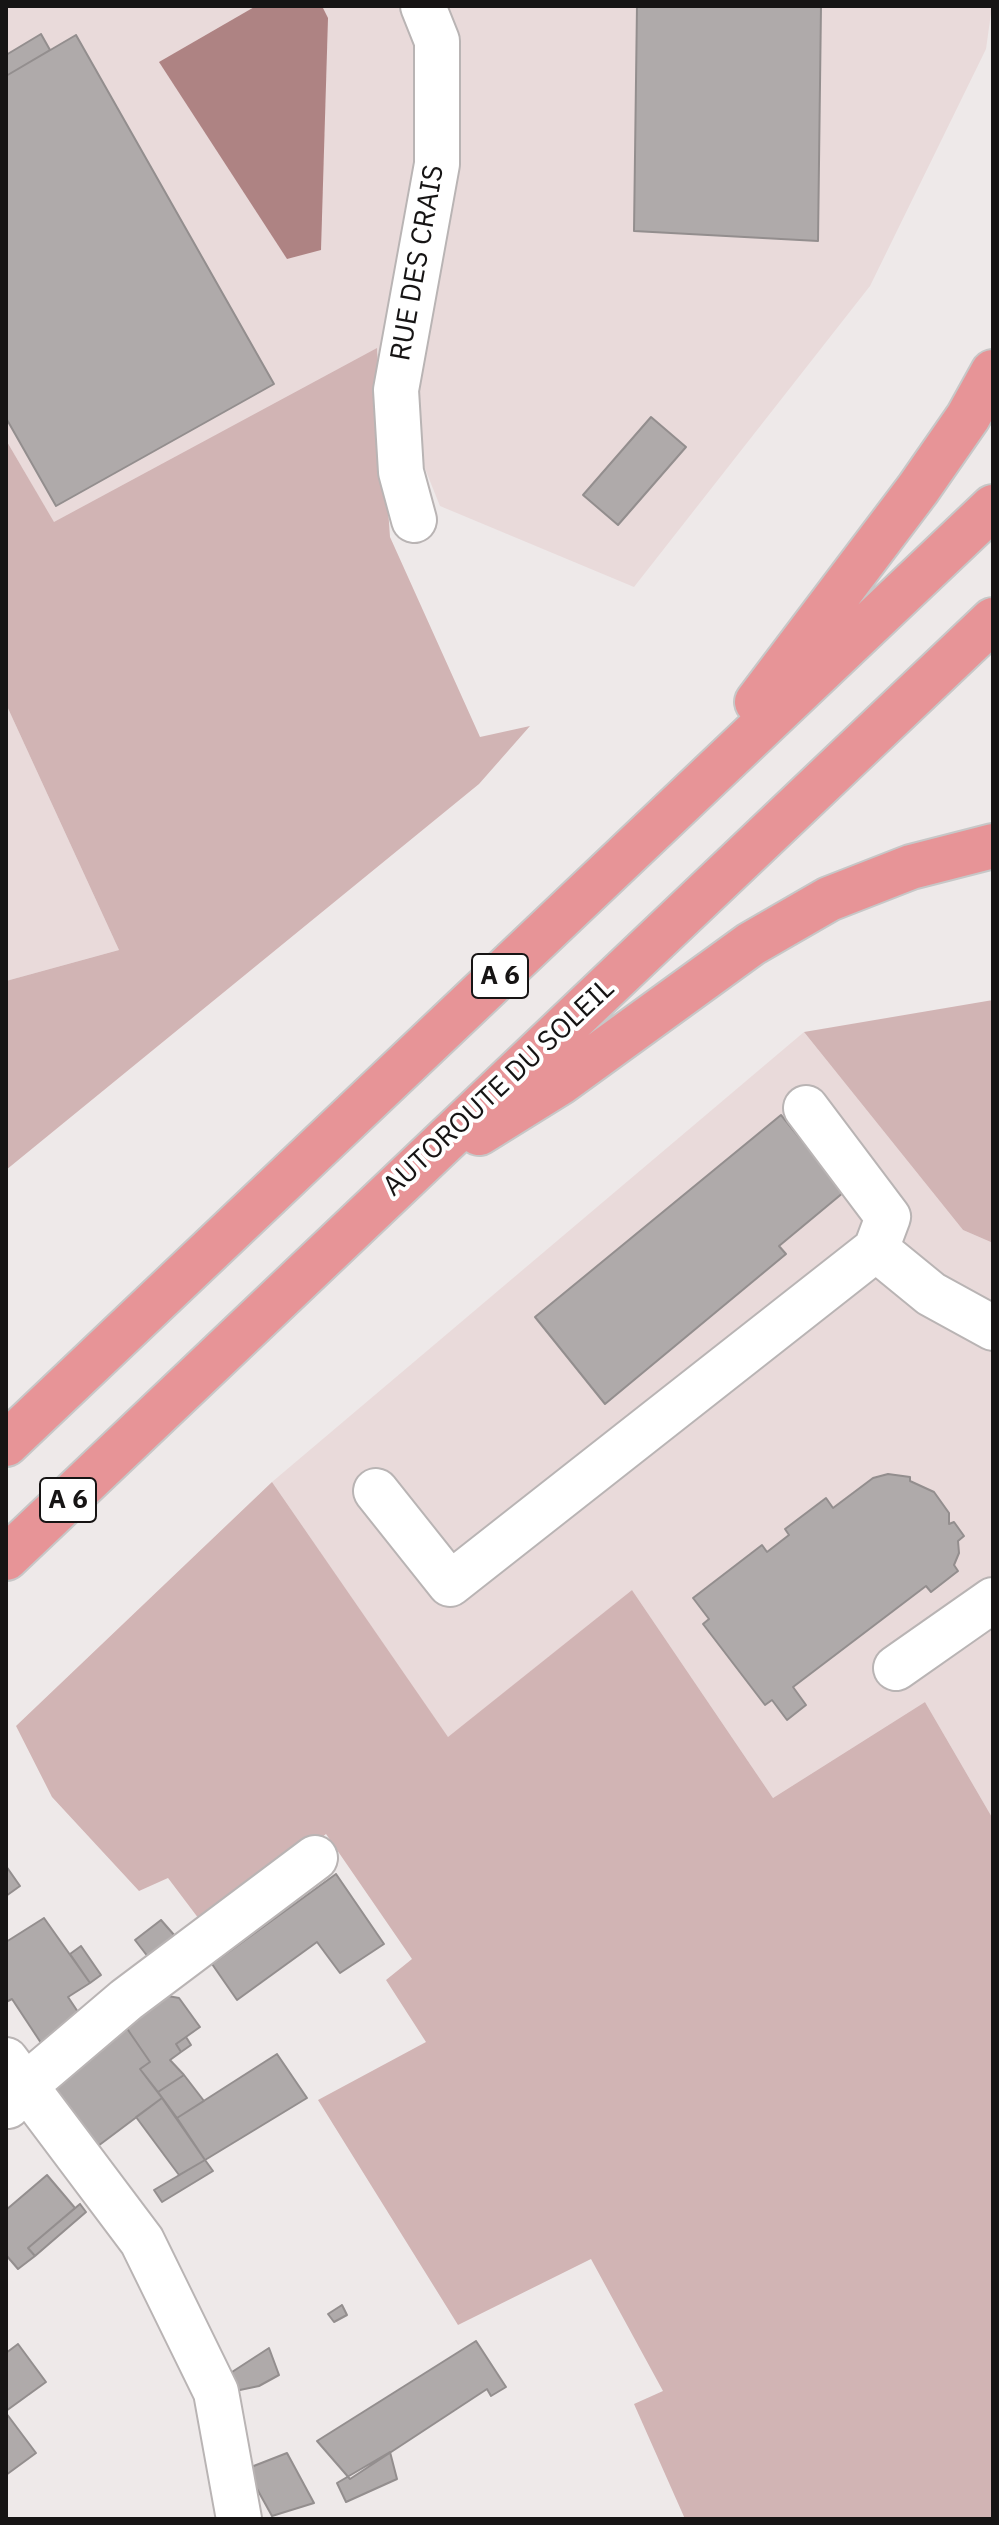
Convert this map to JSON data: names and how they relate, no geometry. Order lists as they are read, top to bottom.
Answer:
{
  "streets": {
    "highway": ["A 6", "AUTOROUTE DU SOLEIL"],
    "street": ["RUE DES CRAIS"]
  }
}
